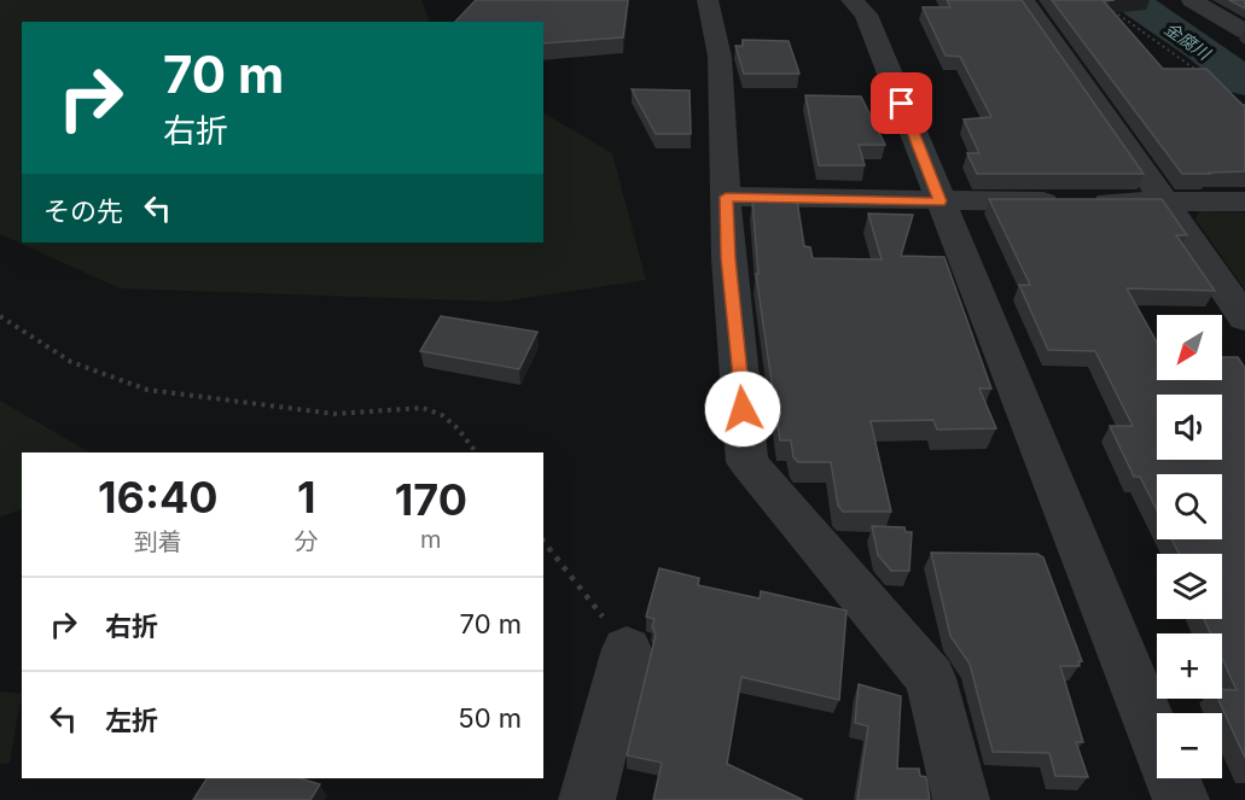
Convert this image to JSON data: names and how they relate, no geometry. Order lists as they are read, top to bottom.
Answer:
{
  "water": ["金腐川"],
  "north": "bottom left",
  "page": {
    "turn": ["70 m", "右折"],
    "then": "その先",
    "map_buttons": ["+", "−"],
    "eta": [
      "16:40",
      "到着",
      "1",
      "分",
      "170",
      "m"
    ],
    "list": [
      {
        "name": "右折",
        "value": "70 m"
      },
      {
        "name": "左折",
        "value": "50 m"
      }
    ]
  }
}
